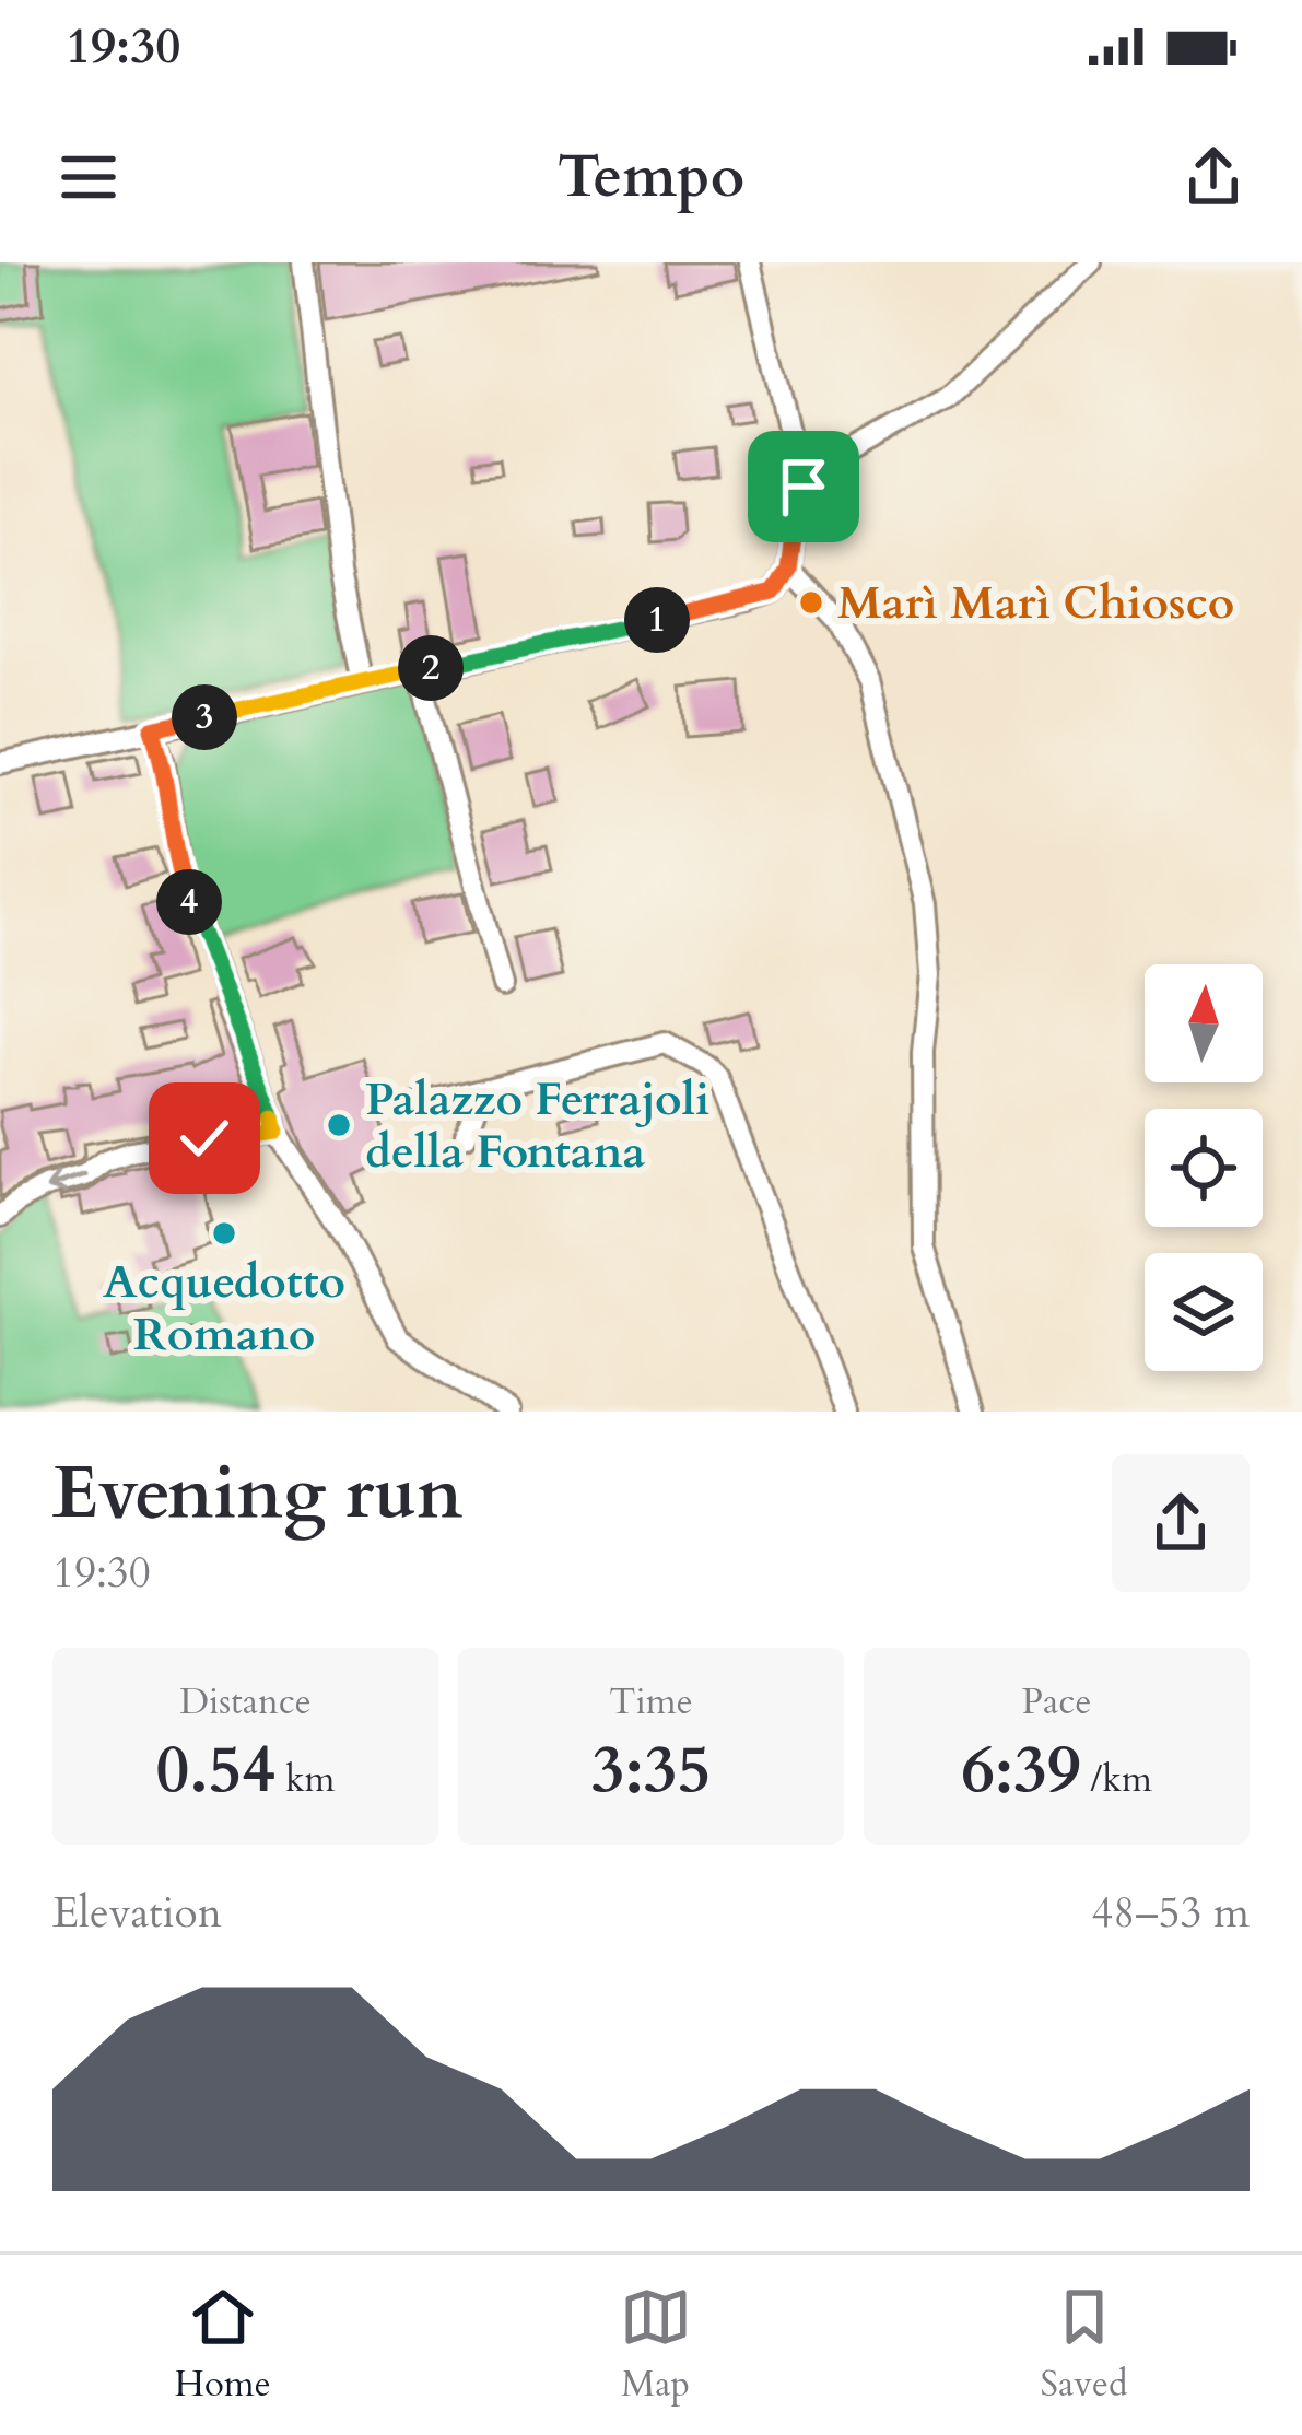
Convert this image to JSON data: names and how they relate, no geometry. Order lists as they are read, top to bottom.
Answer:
{
  "places": ["Marì Marì Chiosco", "Palazzo Ferrajoli della Fontana", "Acquedotto Romano"],
  "north": "top",
  "page": {
    "status": "19:30",
    "header": "Tempo",
    "pins": [
      "1",
      "2",
      "3",
      "4"
    ],
    "heading": ["Evening run", "19:30"],
    "stats": [
      ["Distance", "0.54 km"],
      ["Time", "3:35"],
      ["Pace", "6:39 /km"]
    ],
    "chart": ["Elevation", "48–53 m"],
    "tabs": ["Home", "Map", "Saved"]
  }
}
